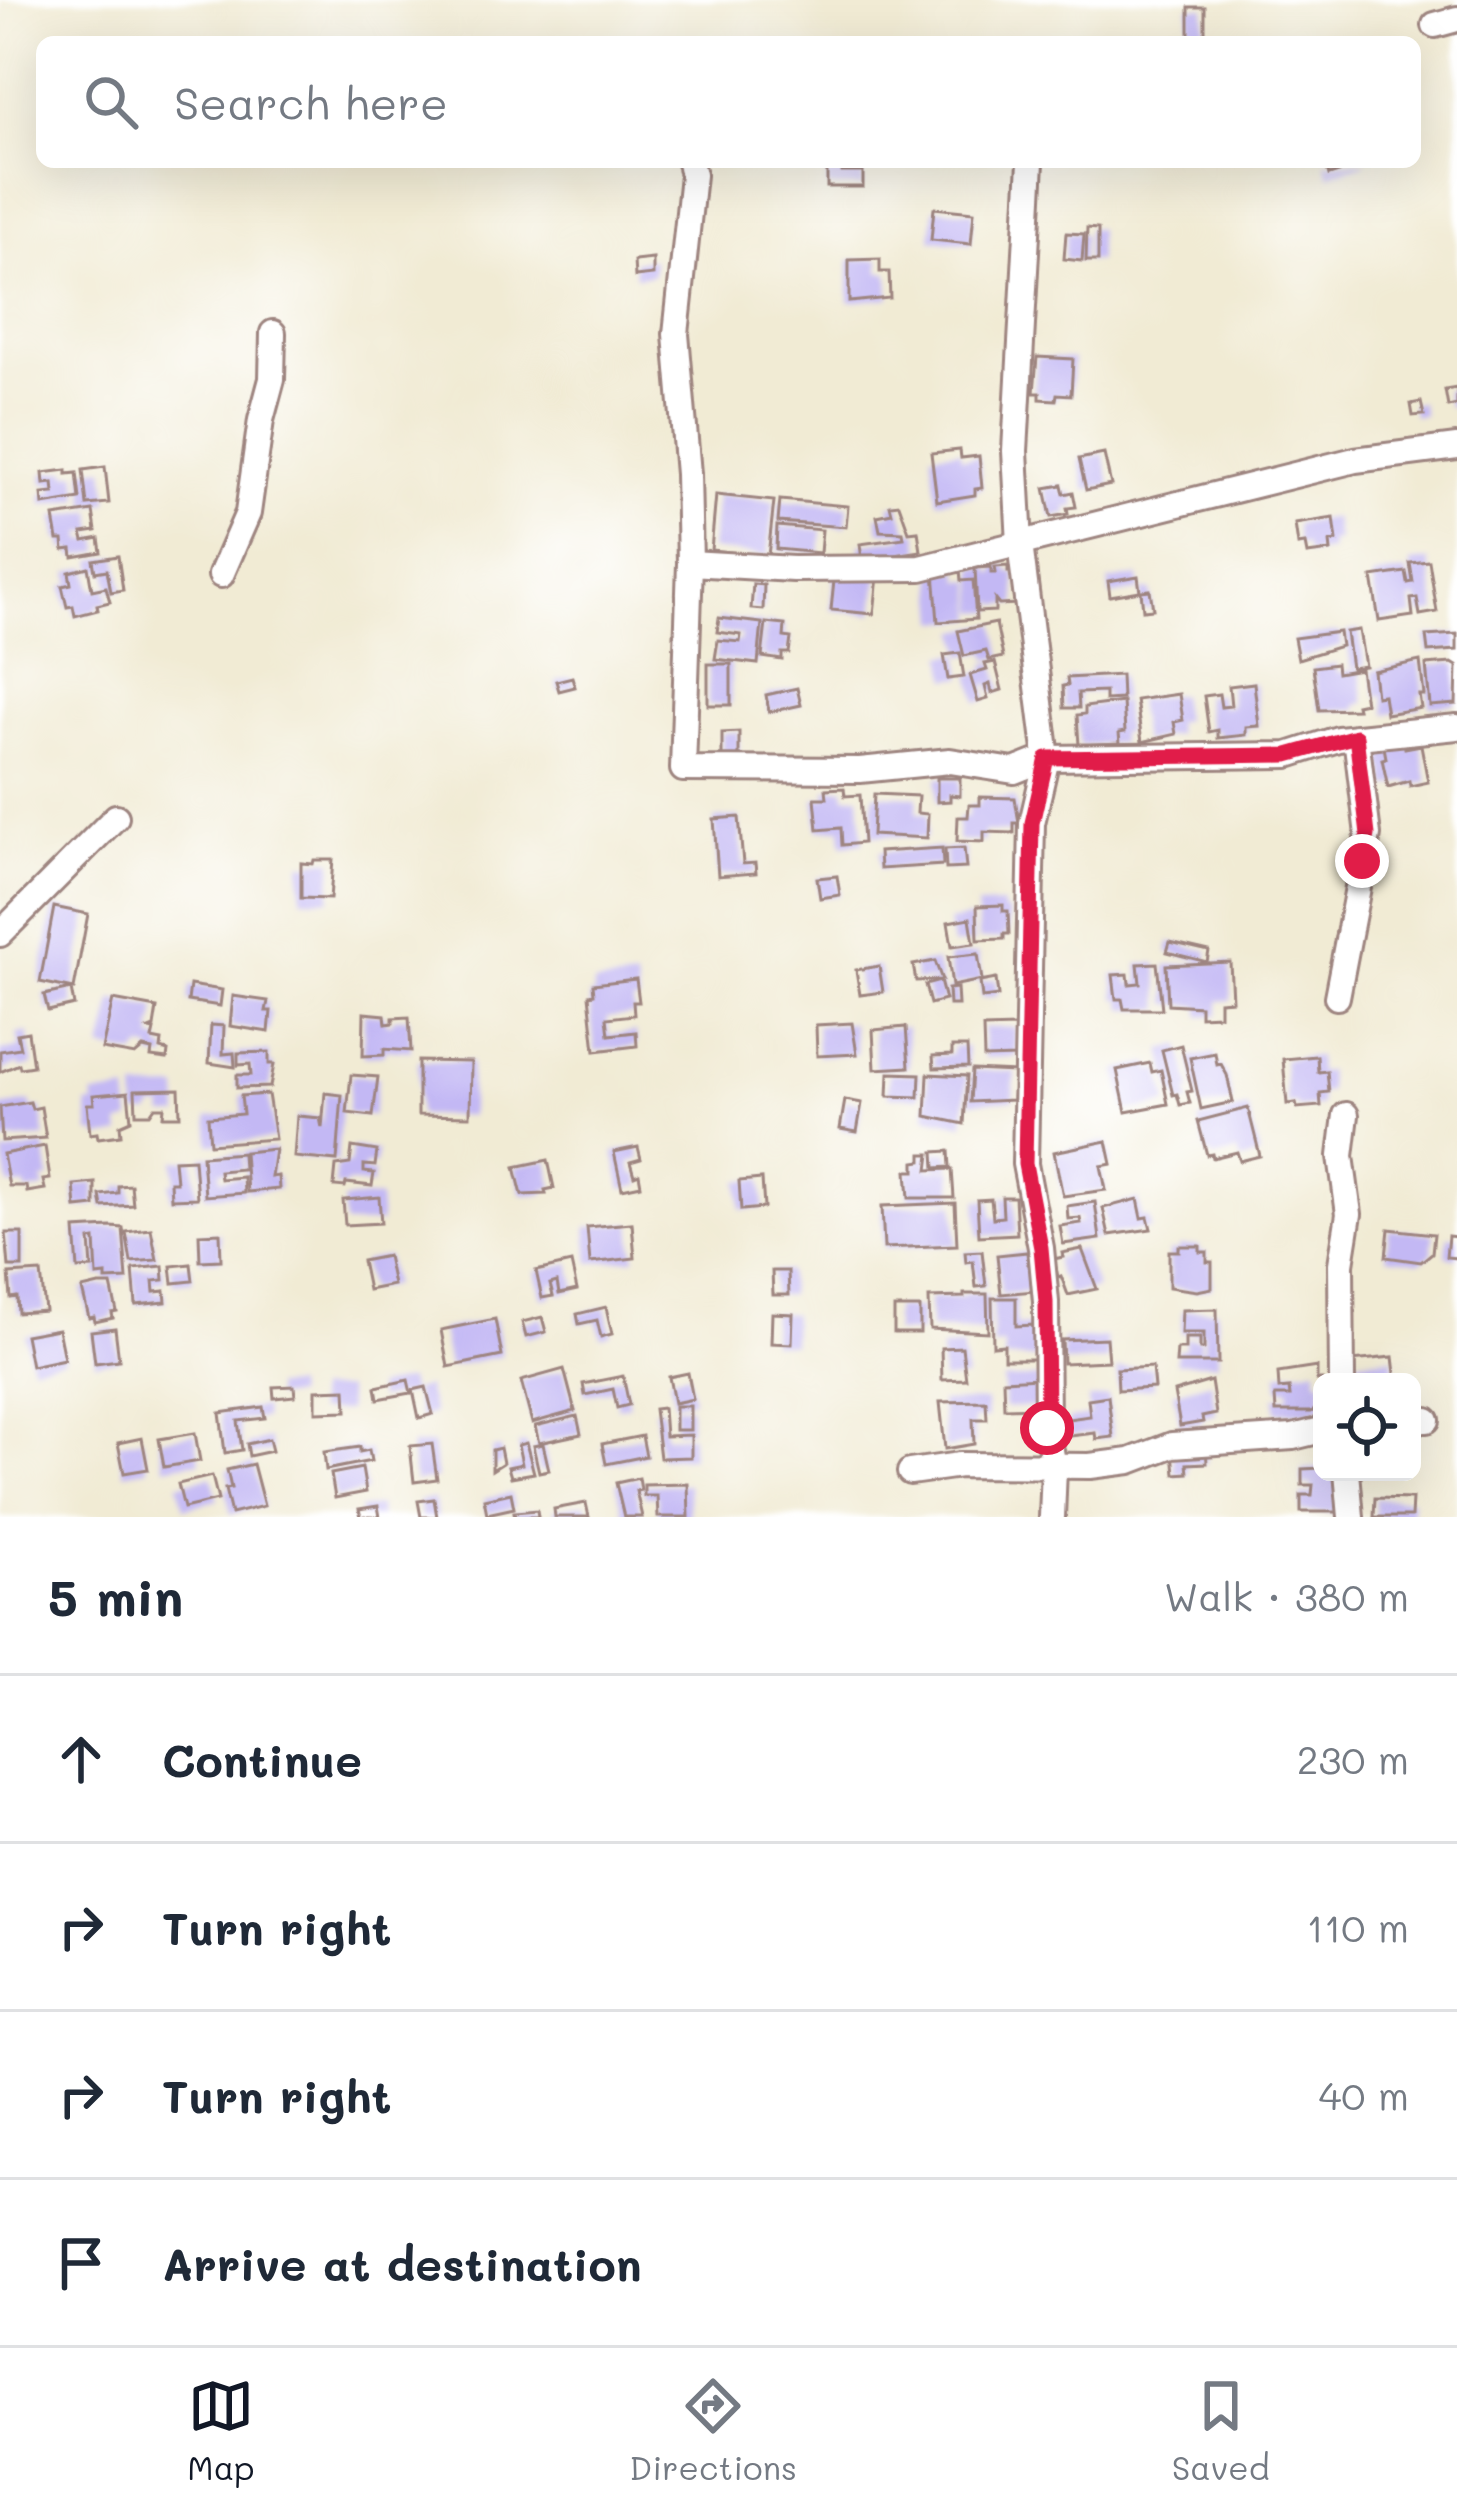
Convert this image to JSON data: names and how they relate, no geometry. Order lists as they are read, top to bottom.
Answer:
{
  "page": {
    "search": "Search here",
    "heading": ["5 min", "Walk · 380 m"],
    "list": [
      ["Continue", "230 m"],
      ["Turn right", "110 m"],
      ["Turn right", "40 m"],
      "Arrive at destination"
    ],
    "nav": ["Map", "Directions", "Saved"]
  }
}
